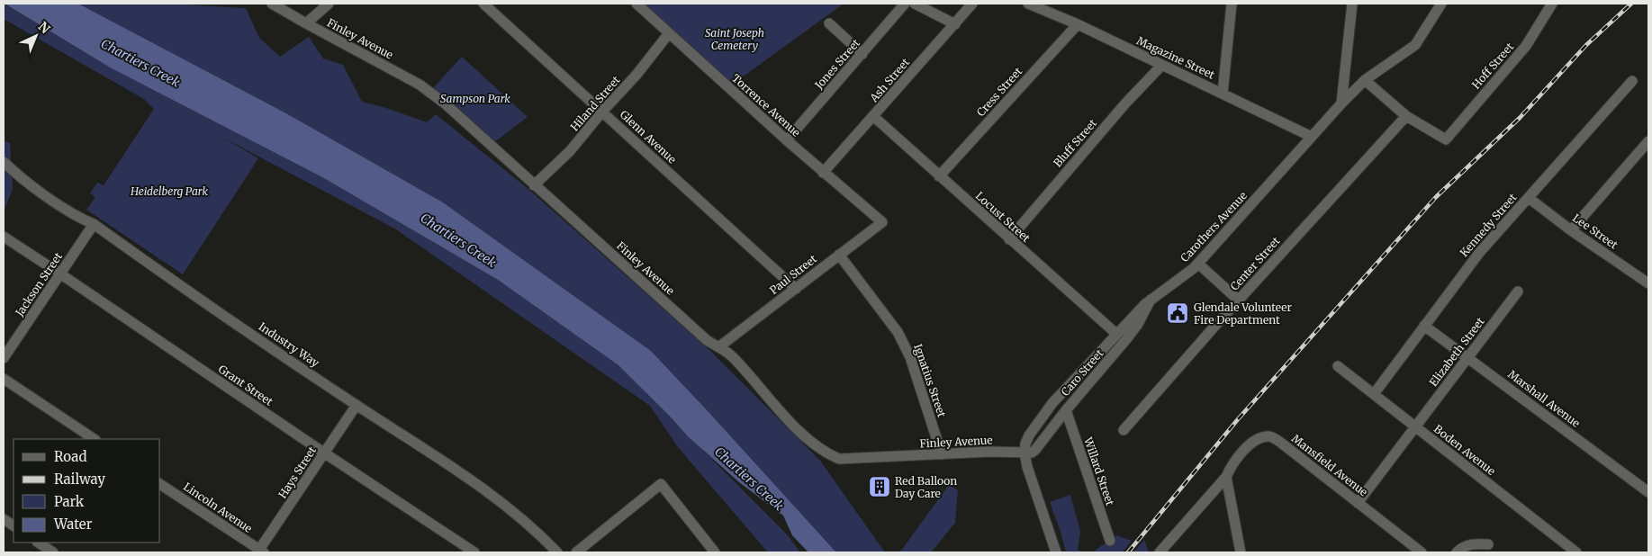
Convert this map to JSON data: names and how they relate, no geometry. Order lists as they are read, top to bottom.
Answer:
{
  "streets": {
    "street": [
      "Finley Avenue",
      "Magazine Street",
      "Jones Street",
      "Hoff Street",
      "Ash Street",
      "Cress Street",
      "Hiland Street",
      "Torrence Avenue",
      "Glenn Avenue",
      "Bluff Street",
      "Locust Street",
      "Kennedy Street",
      "Carothers Avenue",
      "Lee Street",
      "Center Street",
      "Paul Street",
      "Jackson Street",
      "Industry Way",
      "Elizabeth Street",
      "Caro Street",
      "Ignatius Street",
      "Grant Street",
      "Marshall Avenue",
      "Boden Avenue",
      "Mansfield Avenue",
      "Willard Street",
      "Hays Street",
      "Lincoln Avenue"
    ]
  },
  "crossings": [
    ["Finley Avenue", "Hiland Street"],
    ["Finley Avenue", "Carothers Avenue"],
    ["Finley Avenue", "Paul Street"],
    ["Finley Avenue", "Caro Street"],
    ["Finley Avenue", "Ignatius Street"],
    ["Magazine Street", "Cress Street"],
    ["Magazine Street", "Bluff Street"],
    ["Magazine Street", "Carothers Avenue"],
    ["Jones Street", "Torrence Avenue"],
    ["Hoff Street", "Center Street"],
    ["Ash Street", "Torrence Avenue"],
    ["Ash Street", "Locust Street"],
    ["Cress Street", "Locust Street"],
    ["Hiland Street", "Torrence Avenue"],
    ["Hiland Street", "Glenn Avenue"],
    ["Torrence Avenue", "Paul Street"],
    ["Glenn Avenue", "Paul Street"],
    ["Bluff Street", "Locust Street"],
    ["Locust Street", "Carothers Avenue"],
    ["Kennedy Street", "Lee Street"],
    ["Kennedy Street", "Marshall Avenue"],
    ["Kennedy Street", "Boden Avenue"],
    ["Carothers Avenue", "Caro Street"],
    ["Paul Street", "Ignatius Street"],
    ["Jackson Street", "Industry Way"],
    ["Jackson Street", "Grant Street"],
    ["Industry Way", "Hays Street"],
    ["Elizabeth Street", "Marshall Avenue"],
    ["Elizabeth Street", "Boden Avenue"],
    ["Elizabeth Street", "Mansfield Avenue"],
    ["Caro Street", "Willard Street"],
    ["Grant Street", "Hays Street"],
    ["Hays Street", "Lincoln Avenue"]
  ],
  "water": ["Chartiers Creek"],
  "parks": ["Saint Joseph Cemetery", "Sampson Park", "Heidelberg Park"],
  "places": {
    "public building": ["Glendale Volunteer Fire Department"],
    "building": ["Red Balloon Day Care"]
  },
  "legend": [
    "Road",
    "Railway",
    "Park",
    "Water"
  ],
  "north": "top right"
}
